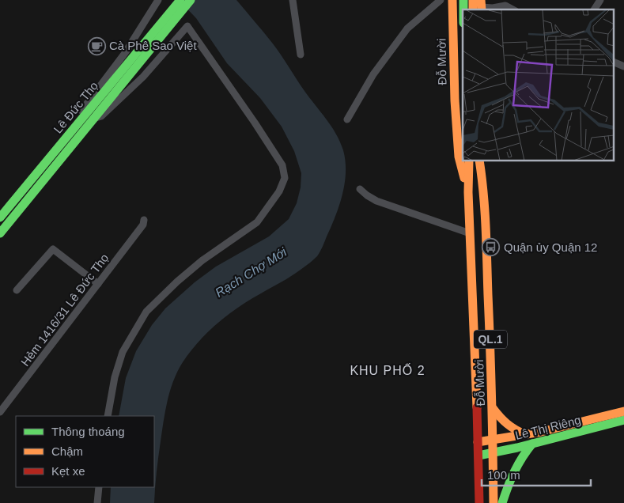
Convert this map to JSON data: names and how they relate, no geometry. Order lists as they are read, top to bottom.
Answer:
{
  "streets": {
    "main road": [
      "Đỗ Mười",
      "Lê Đức Thọ",
      "QL.1",
      "Lê Thị Riêng"
    ],
    "street": ["Hẻm 1416/31 Lê Đức Thọ"]
  },
  "crossings": [
    ["Đỗ Mười", "QL.1"],
    ["Đỗ Mười", "Lê Thị Riêng"]
  ],
  "districts": ["KHU PHỐ 2"],
  "water": ["Rạch Chợ Mới"],
  "places": {
    "cafe": ["Cà Phê Sao Việt"],
    "bus stop": ["Quận ủy Quận 12"]
  },
  "legend": ["Thông thoáng", "Chậm", "Kẹt xe"],
  "scale_bar": "100 m"
}
